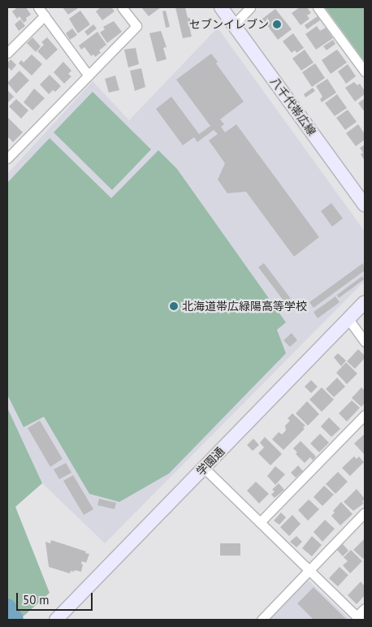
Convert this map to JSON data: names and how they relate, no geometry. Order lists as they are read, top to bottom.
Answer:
{
  "streets": {
    "street": ["八千代帯広線", "学園通"]
  },
  "places": ["セブンイレブン", "北海道帯広緑陽高等学校"],
  "scale_bar": "50 m"
}
